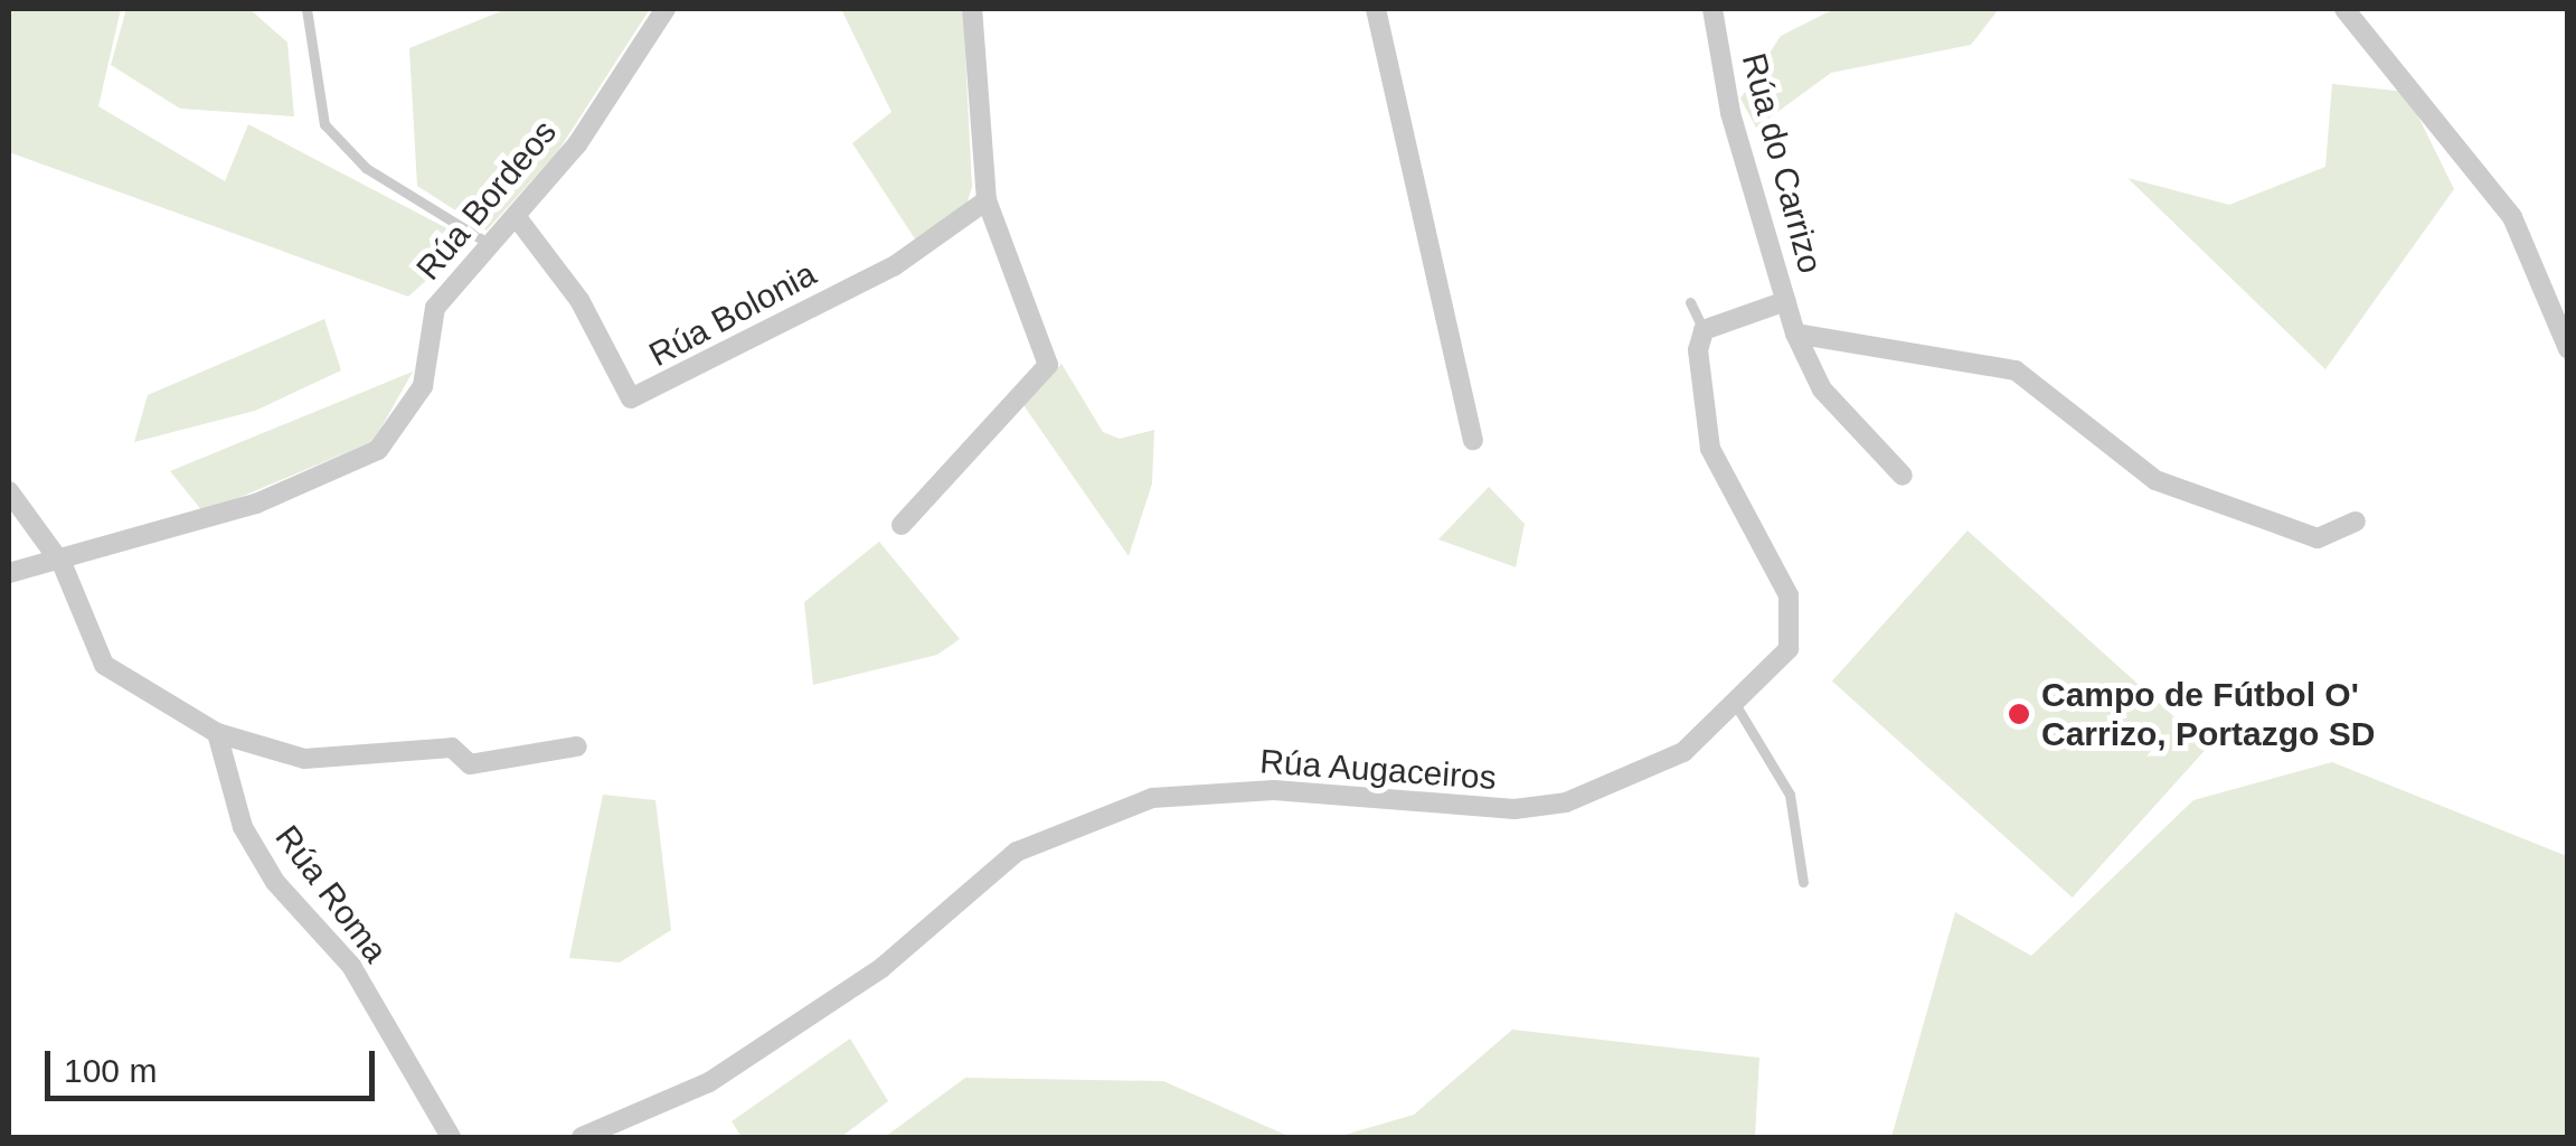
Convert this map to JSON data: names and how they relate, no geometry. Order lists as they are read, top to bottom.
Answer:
{
  "streets": {
    "street": [
      "Rúa do Carrizo",
      "Rúa Bordeos",
      "Rúa Bolonia",
      "Rúa Augaceiros",
      "Rúa Roma"
    ]
  },
  "crossings": [
    ["Rúa Bordeos", "Rúa Bolonia"]
  ],
  "places": ["Campo de Fútbol O' Carrizo, Portazgo SD"],
  "scale_bar": "100 m"
}
